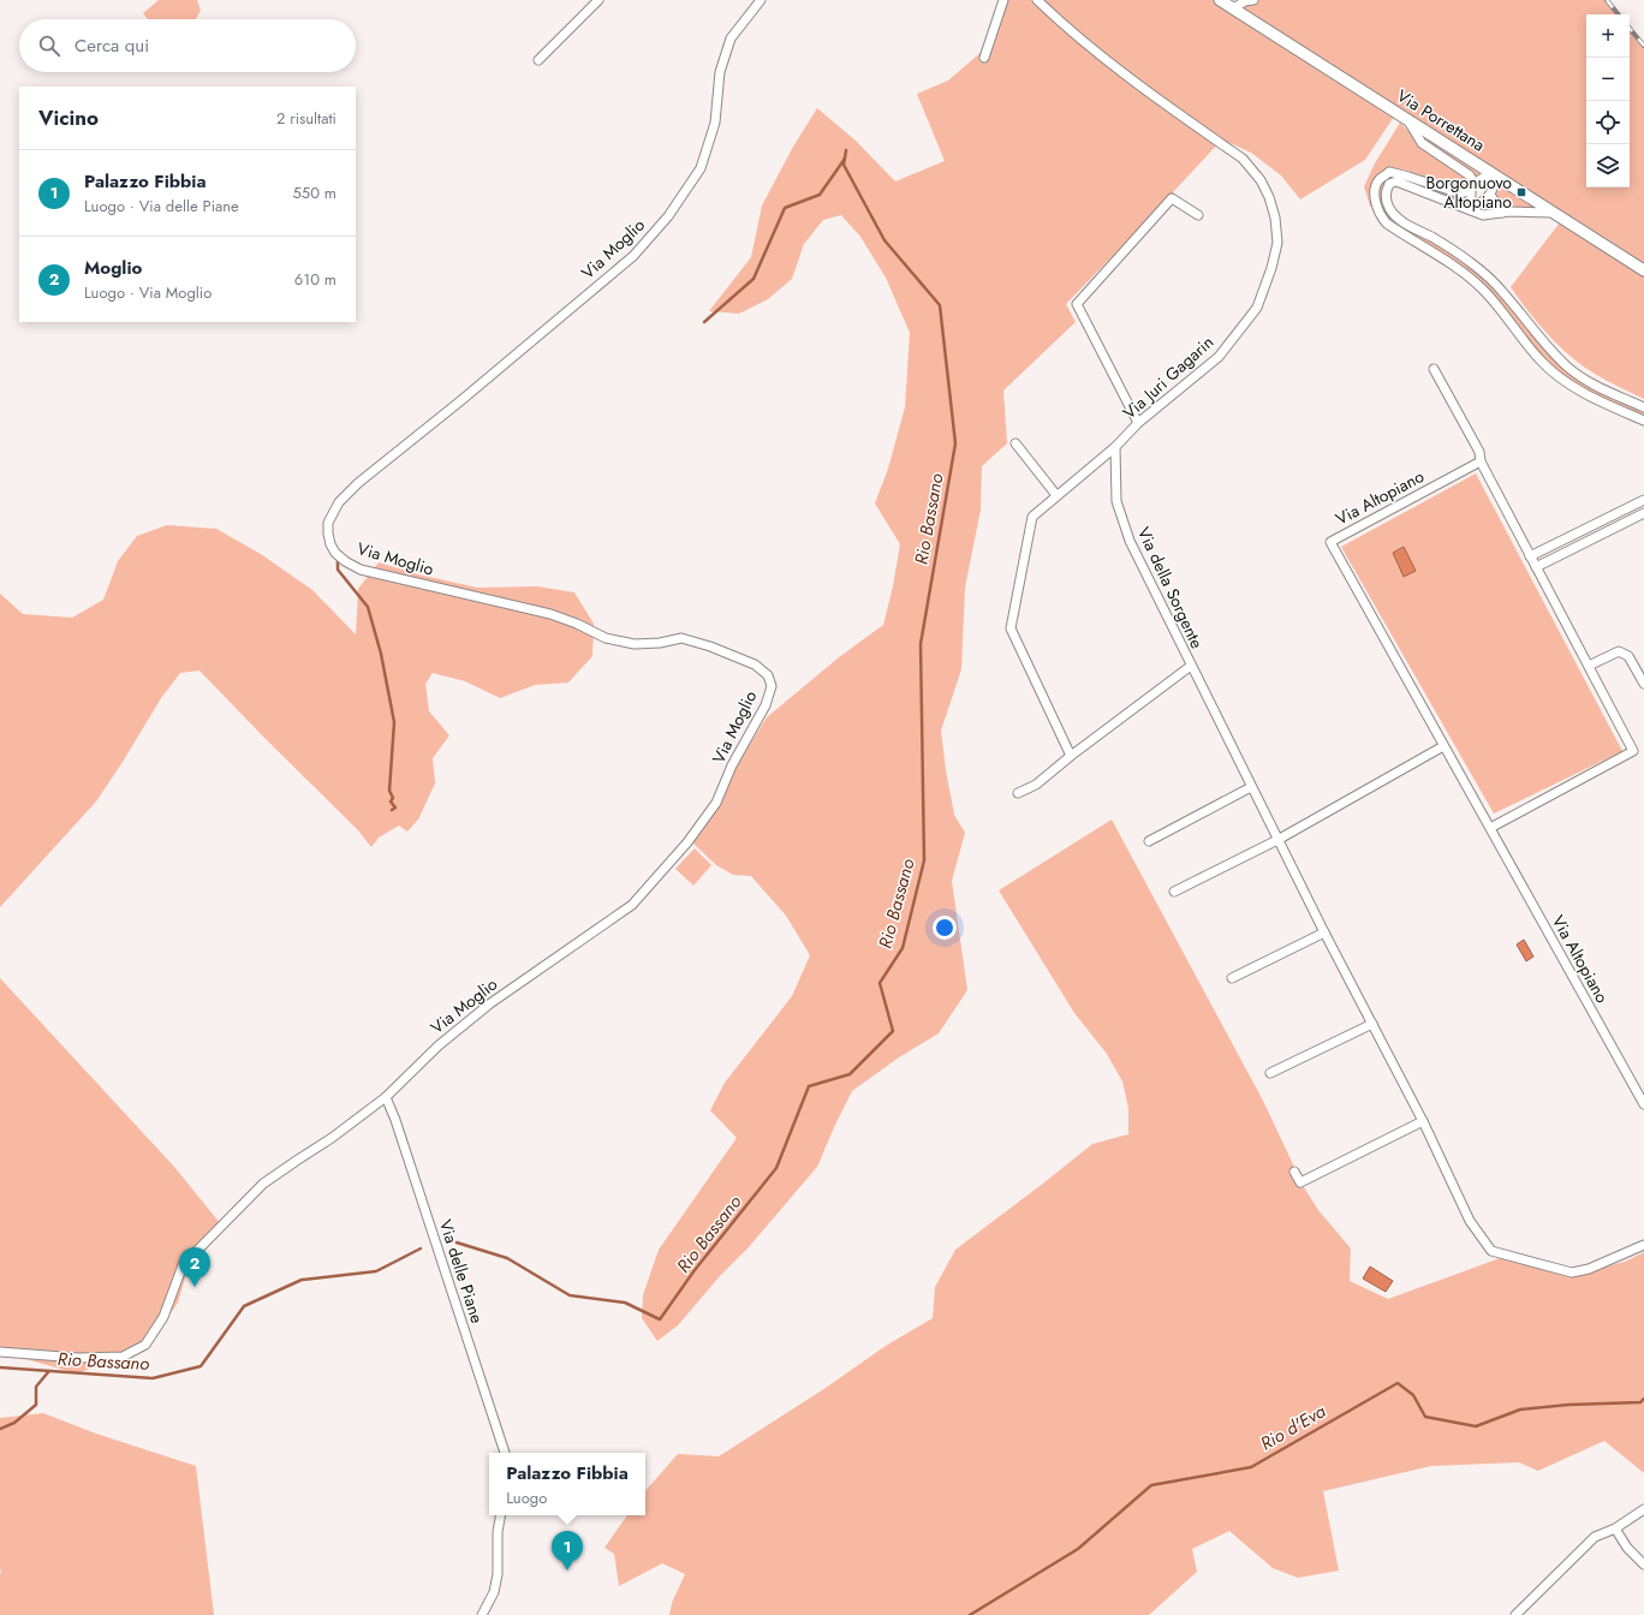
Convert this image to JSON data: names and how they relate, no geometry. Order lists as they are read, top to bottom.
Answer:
{
  "streets": {
    "main road": ["Via Porrettana"],
    "street": [
      "Via Moglio",
      "Via Juri Gagarin",
      "Via Altopiano",
      "Via della Sorgente",
      "Via delle Piane"
    ]
  },
  "crossings": [
    ["Via Moglio", "Via delle Piane"],
    ["Via Juri Gagarin", "Via della Sorgente"]
  ],
  "water": ["Rio Bassano", "Rio d'Eva"],
  "places": {
    "transit": ["Borgonuovo Altopiano"]
  },
  "page": {
    "map_buttons": ["+", "−"],
    "search": "Cerca qui",
    "heading": ["Vicino", "2 risultati"],
    "list": [
      {
        "mark": "1",
        "name": "Palazzo Fibbia",
        "note": "Luogo · Via delle Piane",
        "value": "550 m"
      },
      {
        "mark": "2",
        "name": "Moglio",
        "note": "Luogo · Via Moglio",
        "value": "610 m"
      }
    ],
    "pins": ["2", "1"],
    "popup": ["Palazzo Fibbia", "Luogo"]
  }
}
